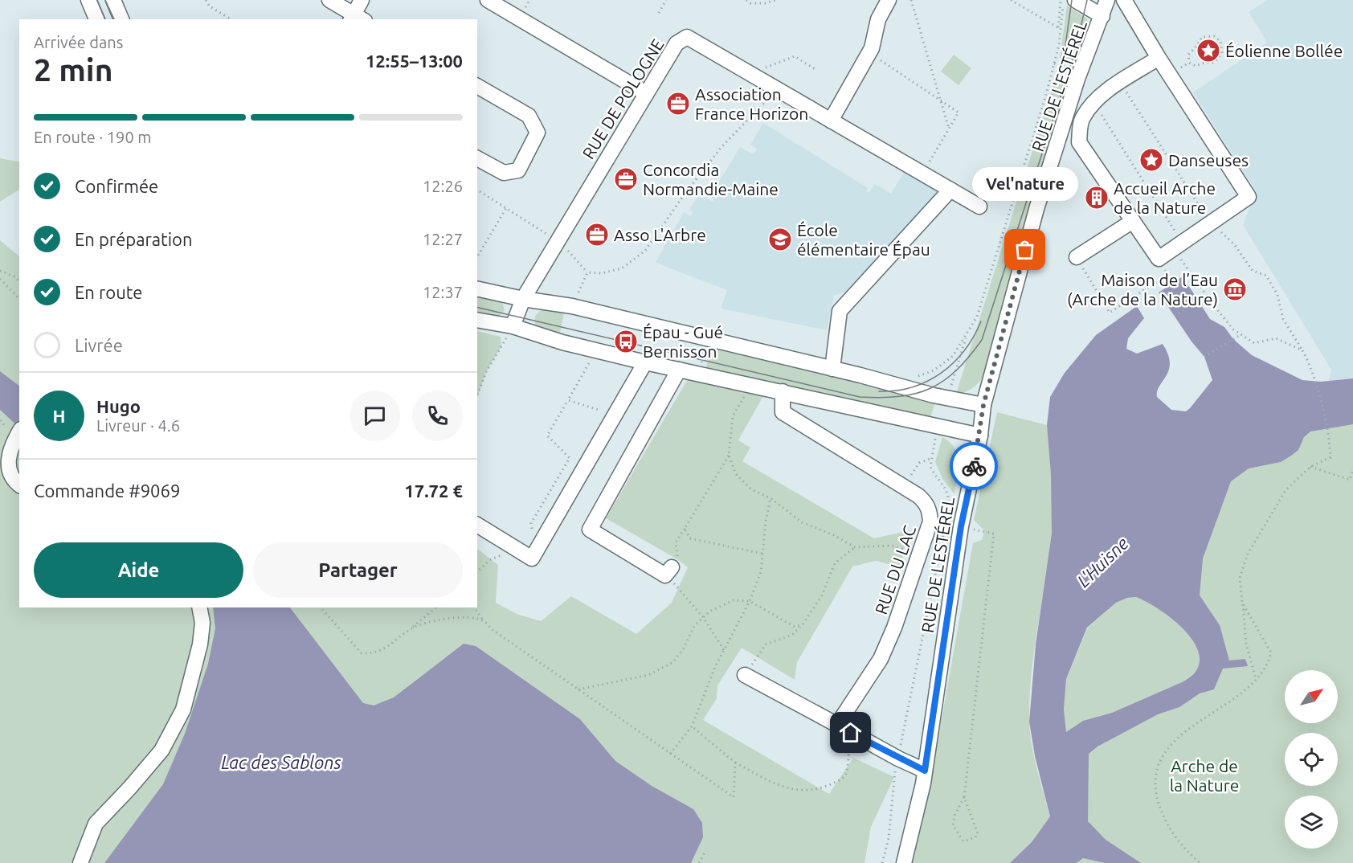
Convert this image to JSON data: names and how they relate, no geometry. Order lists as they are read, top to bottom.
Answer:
{
  "streets": {
    "street": ["RUE DE L'ESTÉREL", "RUE DE POLOGNE", "RUE DU LAC"]
  },
  "water": ["L'Huisne", "Lac des Sablons"],
  "parks": ["Arche de la Nature"],
  "places": {
    "place": ["Éolienne Bollée", "Danseuses"],
    "office": ["Association France Horizon", "Concordia Normandie-Maine", "Asso L'Arbre"],
    "building": ["Accueil Arche de la Nature"],
    "school or university": ["École élémentaire Épau"],
    "other": ["Vel'nature"],
    "museum": ["Maison de l’Eau (Arche de la Nature)"],
    "bus stop": ["Épau - Gué Bernisson"]
  },
  "north": "top right",
  "page": {
    "heading": ["2 min", "Arrivée dans", "12:55–13:00"],
    "panel": [
      "Hugo",
      "Livreur · 4.6",
      "Commande #9069",
      "17.72 €"
    ],
    "bar": "En route · 190 m",
    "list": [
      ["Confirmée", "12:26"],
      ["En préparation", "12:27"],
      ["En route", "12:37"],
      "Livrée"
    ],
    "bubble": "Vel'nature",
    "round": "H",
    "buttons": ["Aide", "Partager"]
  }
}
